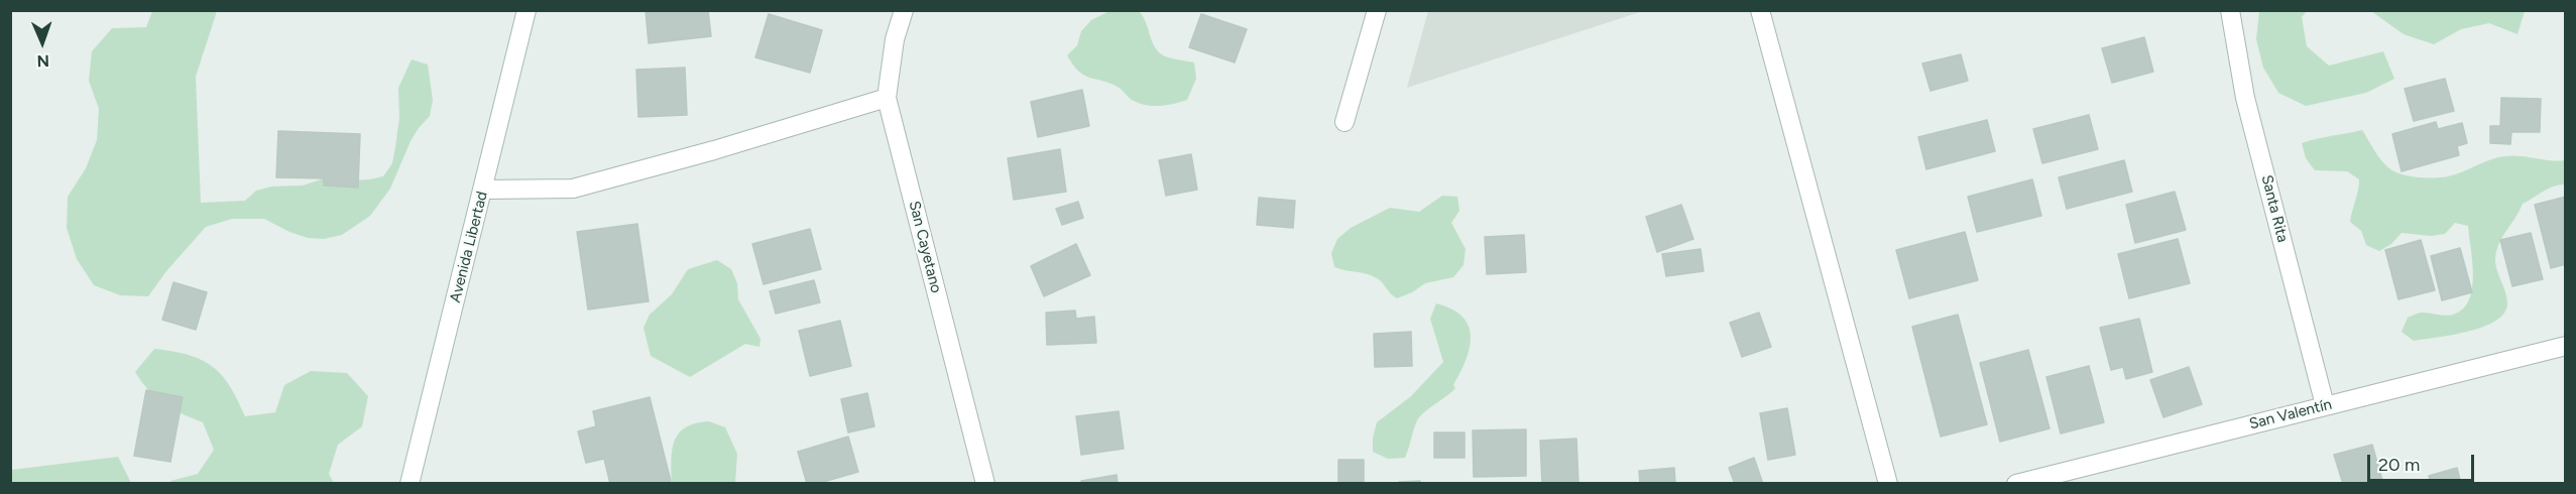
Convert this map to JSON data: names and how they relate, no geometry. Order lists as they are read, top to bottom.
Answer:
{
  "streets": {
    "street": [
      "Santa Rita",
      "Avenida Libertad",
      "San Cayetano",
      "San Valentín"
    ]
  },
  "crossings": [
    ["Santa Rita", "San Valentín"]
  ],
  "scale_bar": "20 m",
  "north": "bottom"
}
